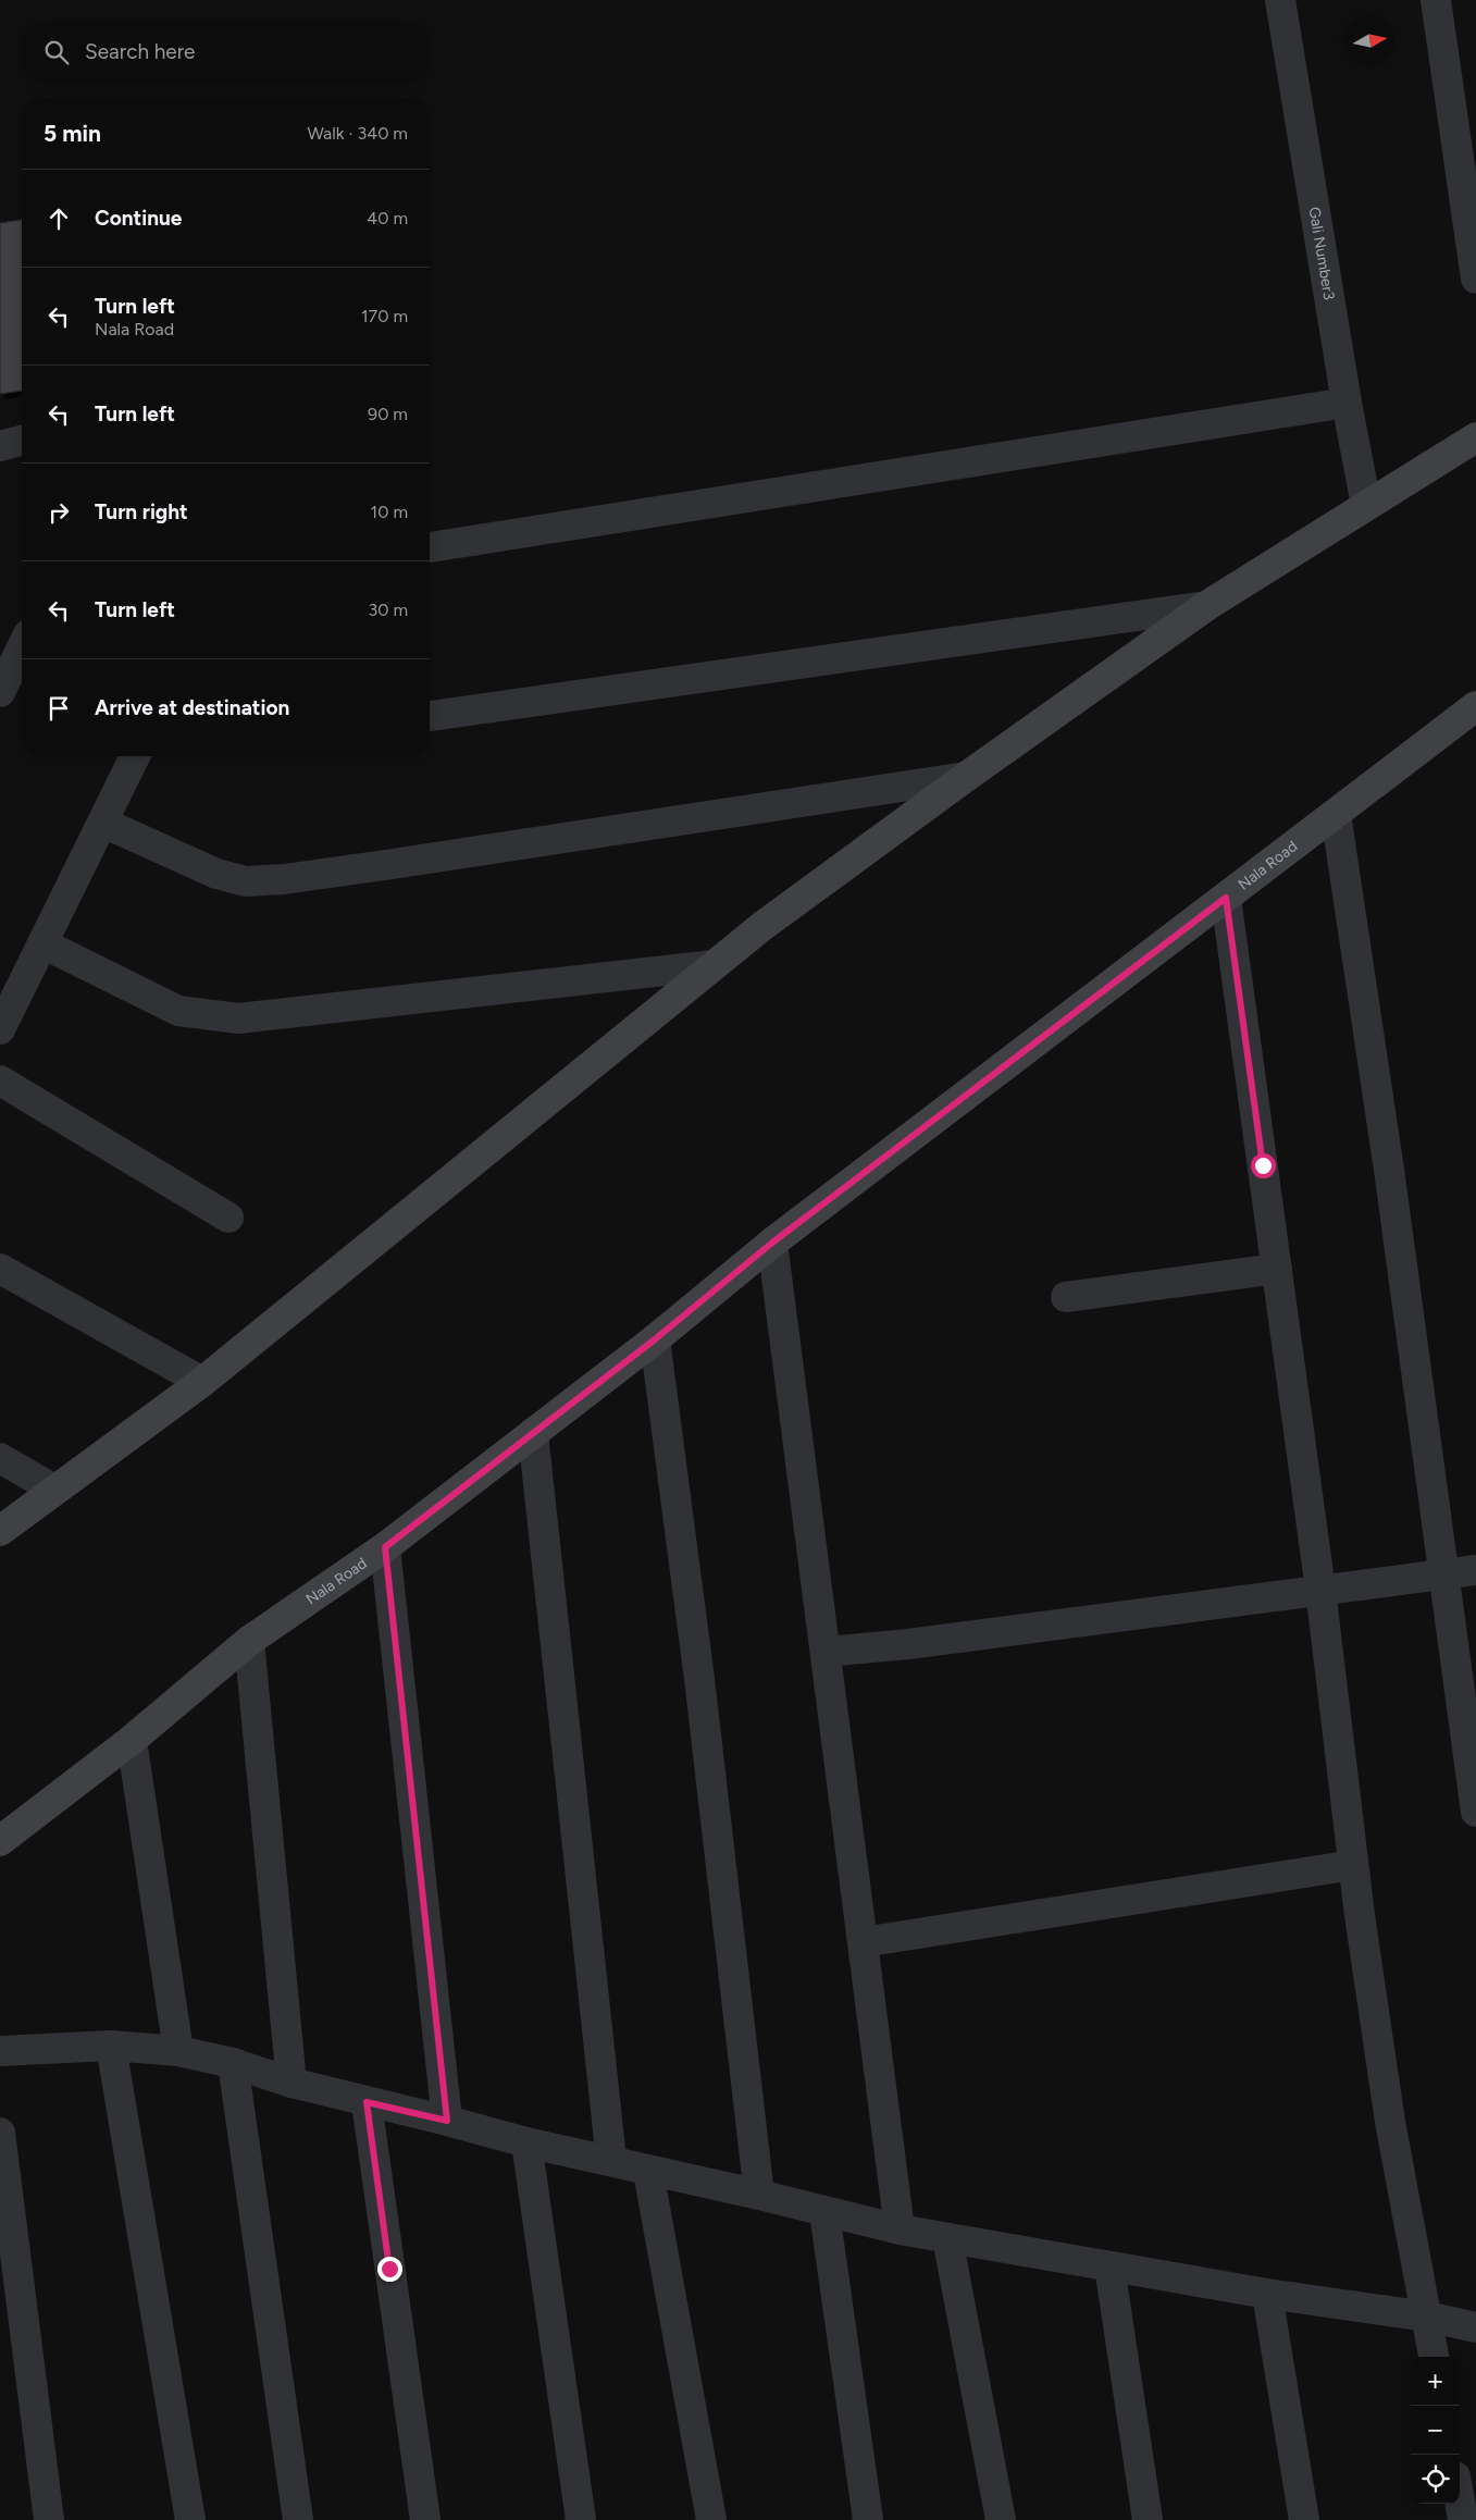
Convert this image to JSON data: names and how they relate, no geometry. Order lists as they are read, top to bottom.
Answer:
{
  "streets": {
    "street": ["Gali Number3", "Nala Road"]
  },
  "north": "right",
  "page": {
    "search": "Search here",
    "heading": ["5 min", "Walk · 340 m"],
    "list": [
      ["Continue", "40 m"],
      ["Turn left", "Nala Road", "170 m"],
      ["Turn left", "90 m"],
      ["Turn right", "10 m"],
      ["Turn left", "30 m"],
      "Arrive at destination"
    ],
    "map_buttons": ["+", "−"]
  }
}
